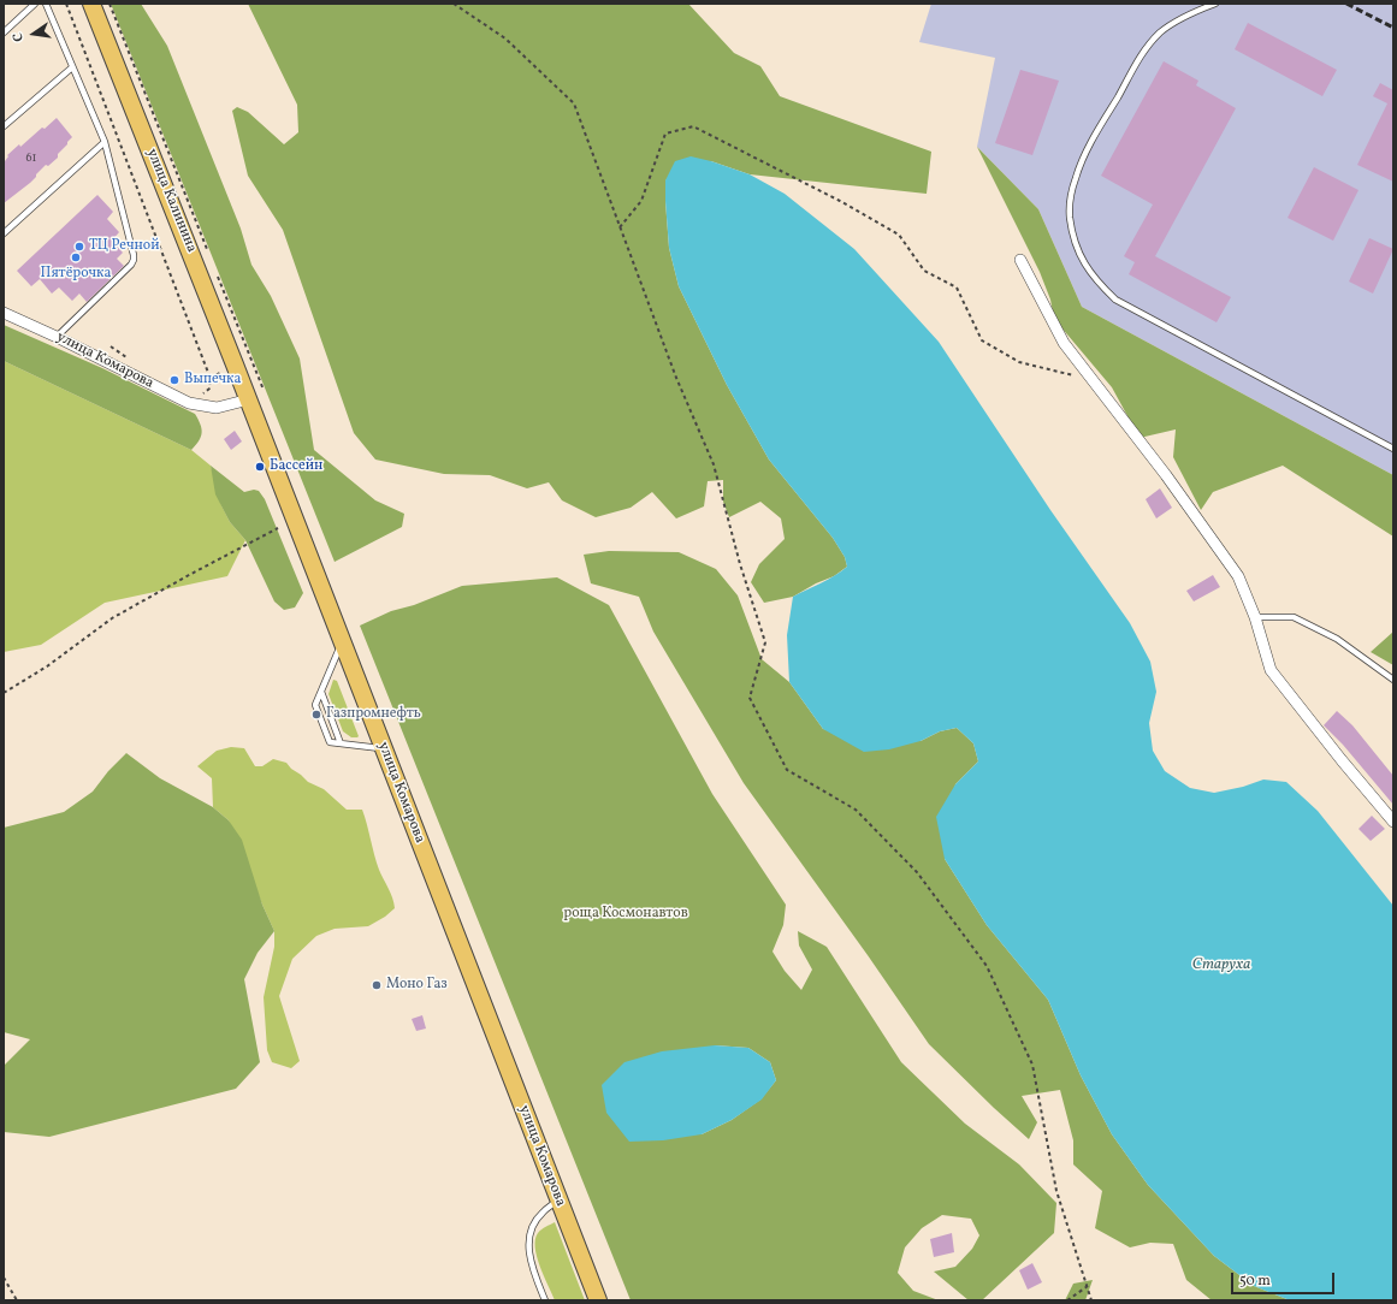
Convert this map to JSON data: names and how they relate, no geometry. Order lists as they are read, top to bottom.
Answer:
{
  "streets": {
    "main road": ["улица Калинина", "улица Комарова"]
  },
  "crossings": [
    ["улица Калинина", "улица Комарова"]
  ],
  "water": ["Старуха"],
  "parks": ["роща Космонавтов"],
  "places": [
    "ТЦ Речной",
    "Пятёрочка",
    "Выпечка",
    "Бассейн",
    "Газпромнефть",
    "Моно Газ"
  ],
  "house_numbers": ["61"],
  "scale_bar": "50 m",
  "north": "left"
}
